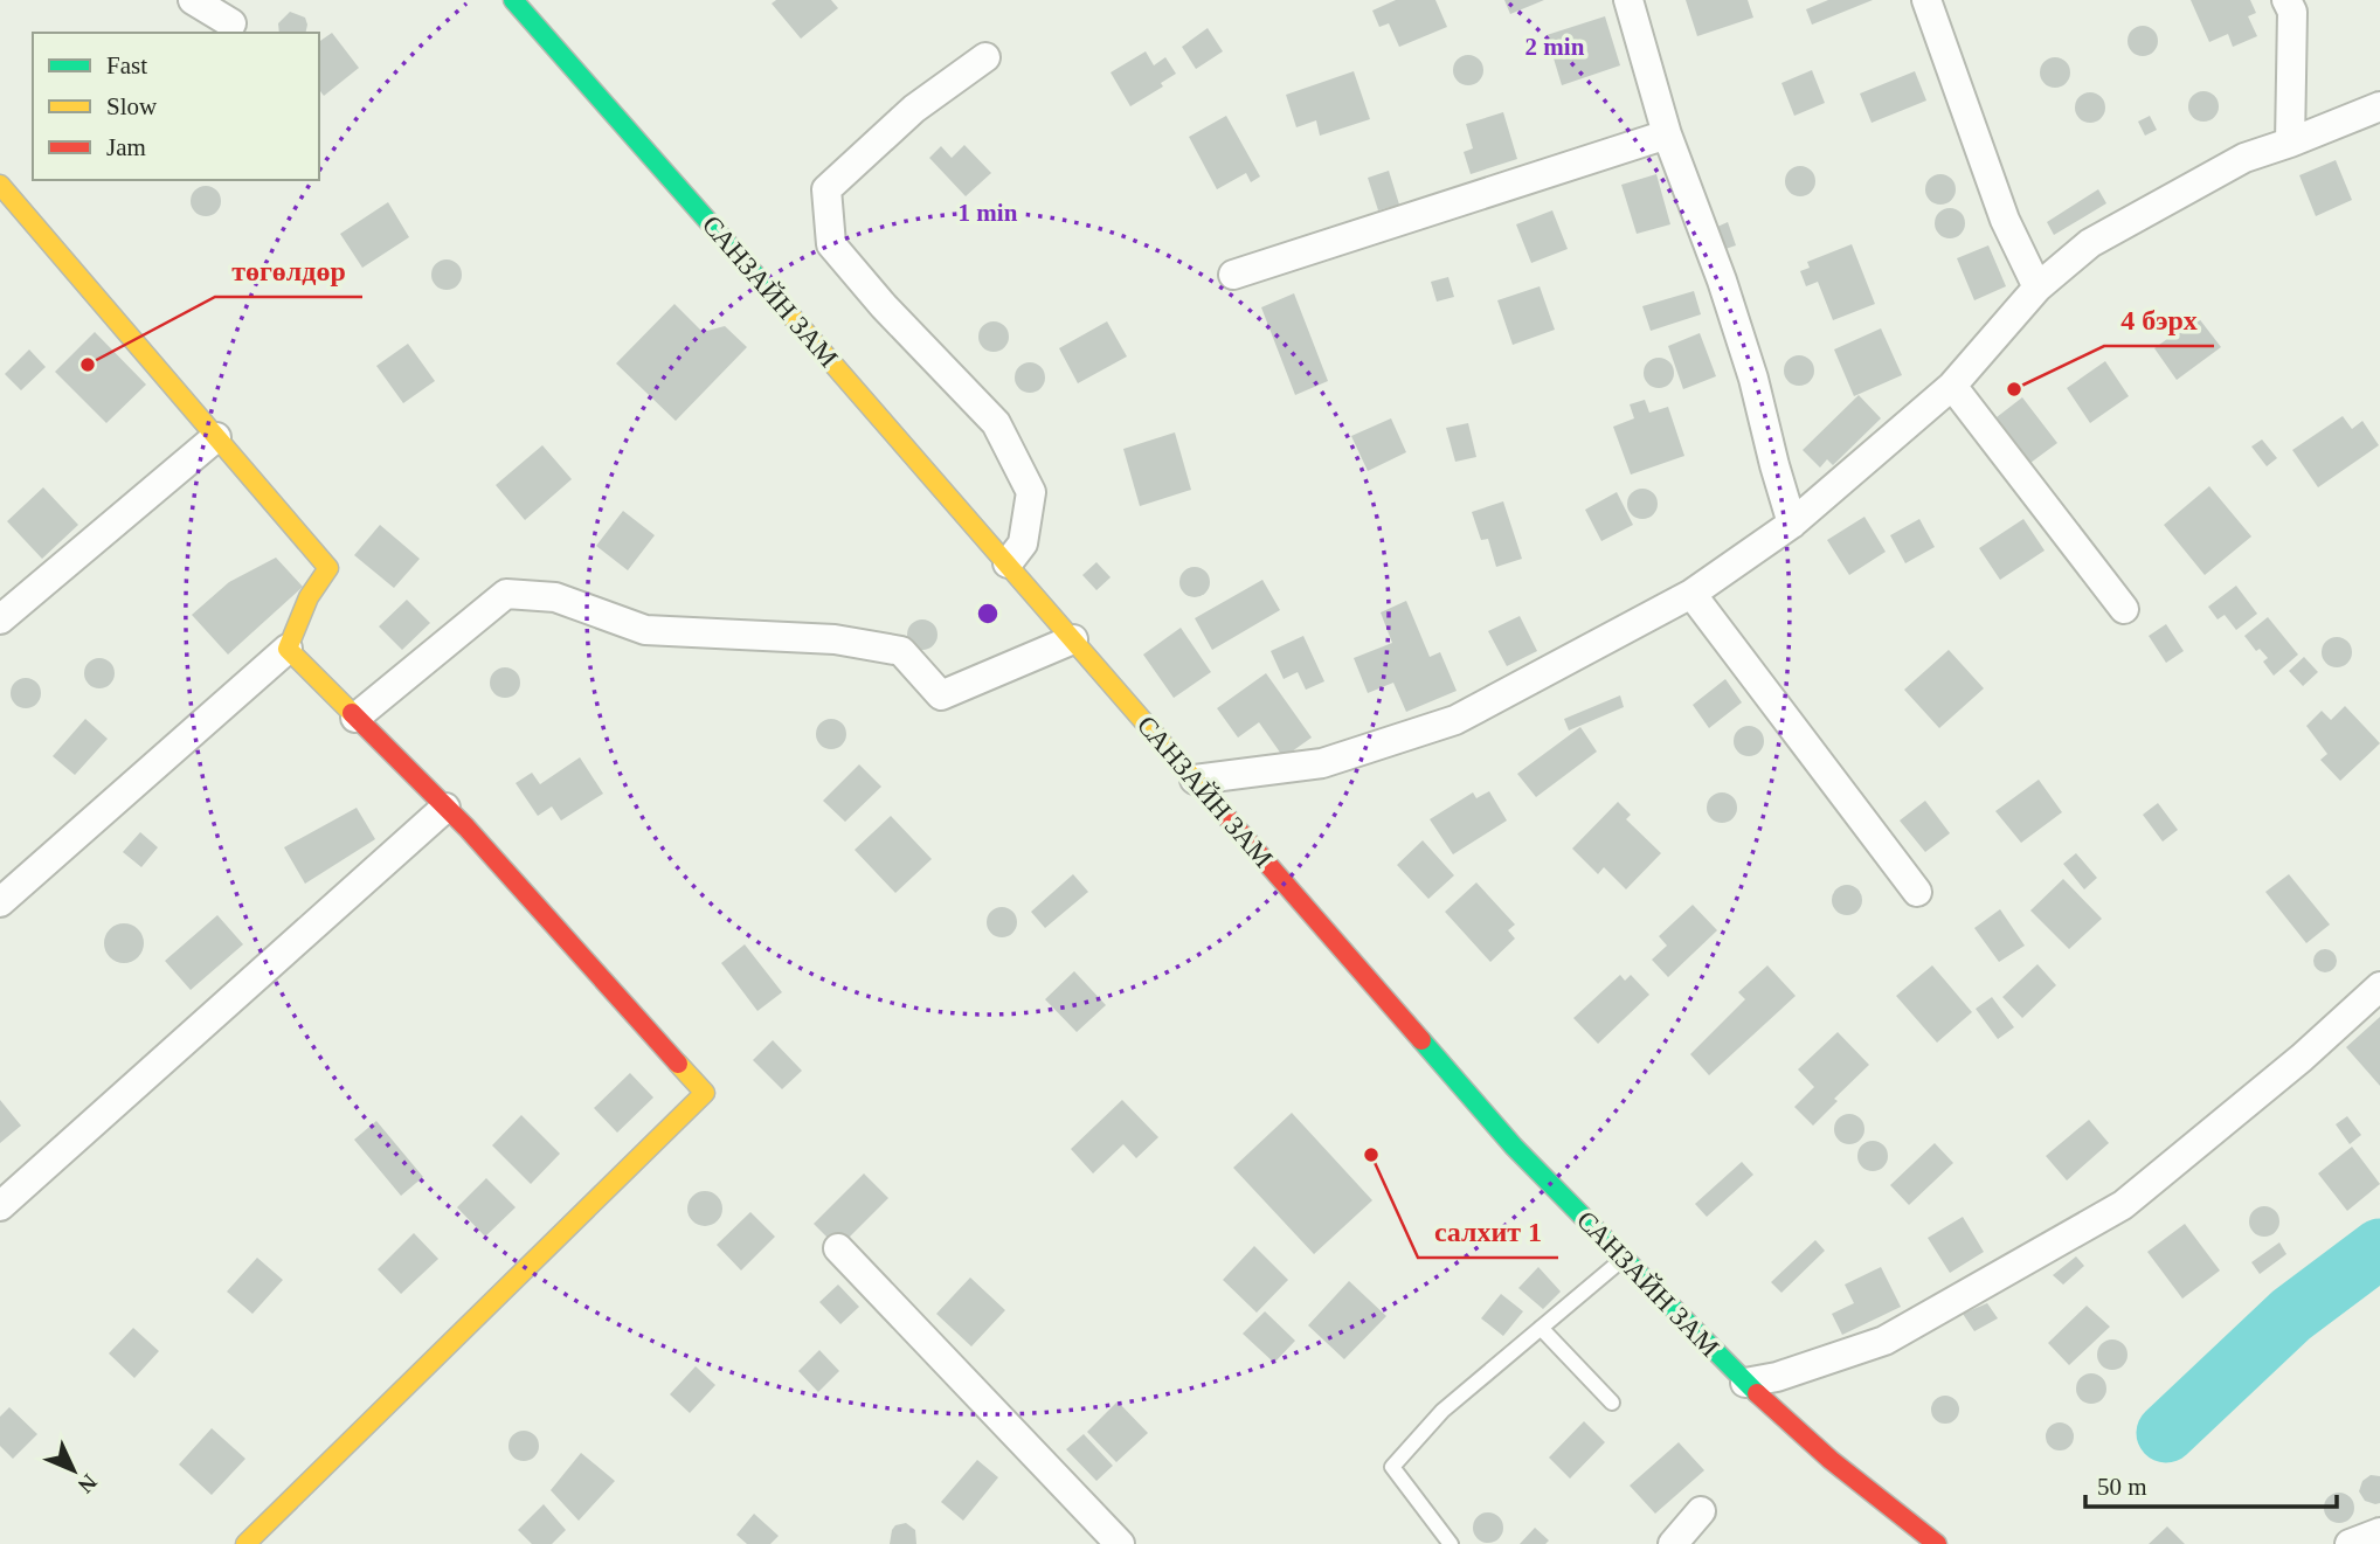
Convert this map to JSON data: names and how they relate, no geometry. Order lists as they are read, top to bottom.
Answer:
{
  "streets": {
    "main road": ["САНЗАЙН ЗАМ"]
  },
  "places": ["төгөлдөр", "4 бэрх", "салхит 1"],
  "legend": ["Fast", "Slow", "Jam"],
  "scale_bar": "50 m",
  "north": "bottom right",
  "rings": ["2 min", "1 min"]
}
